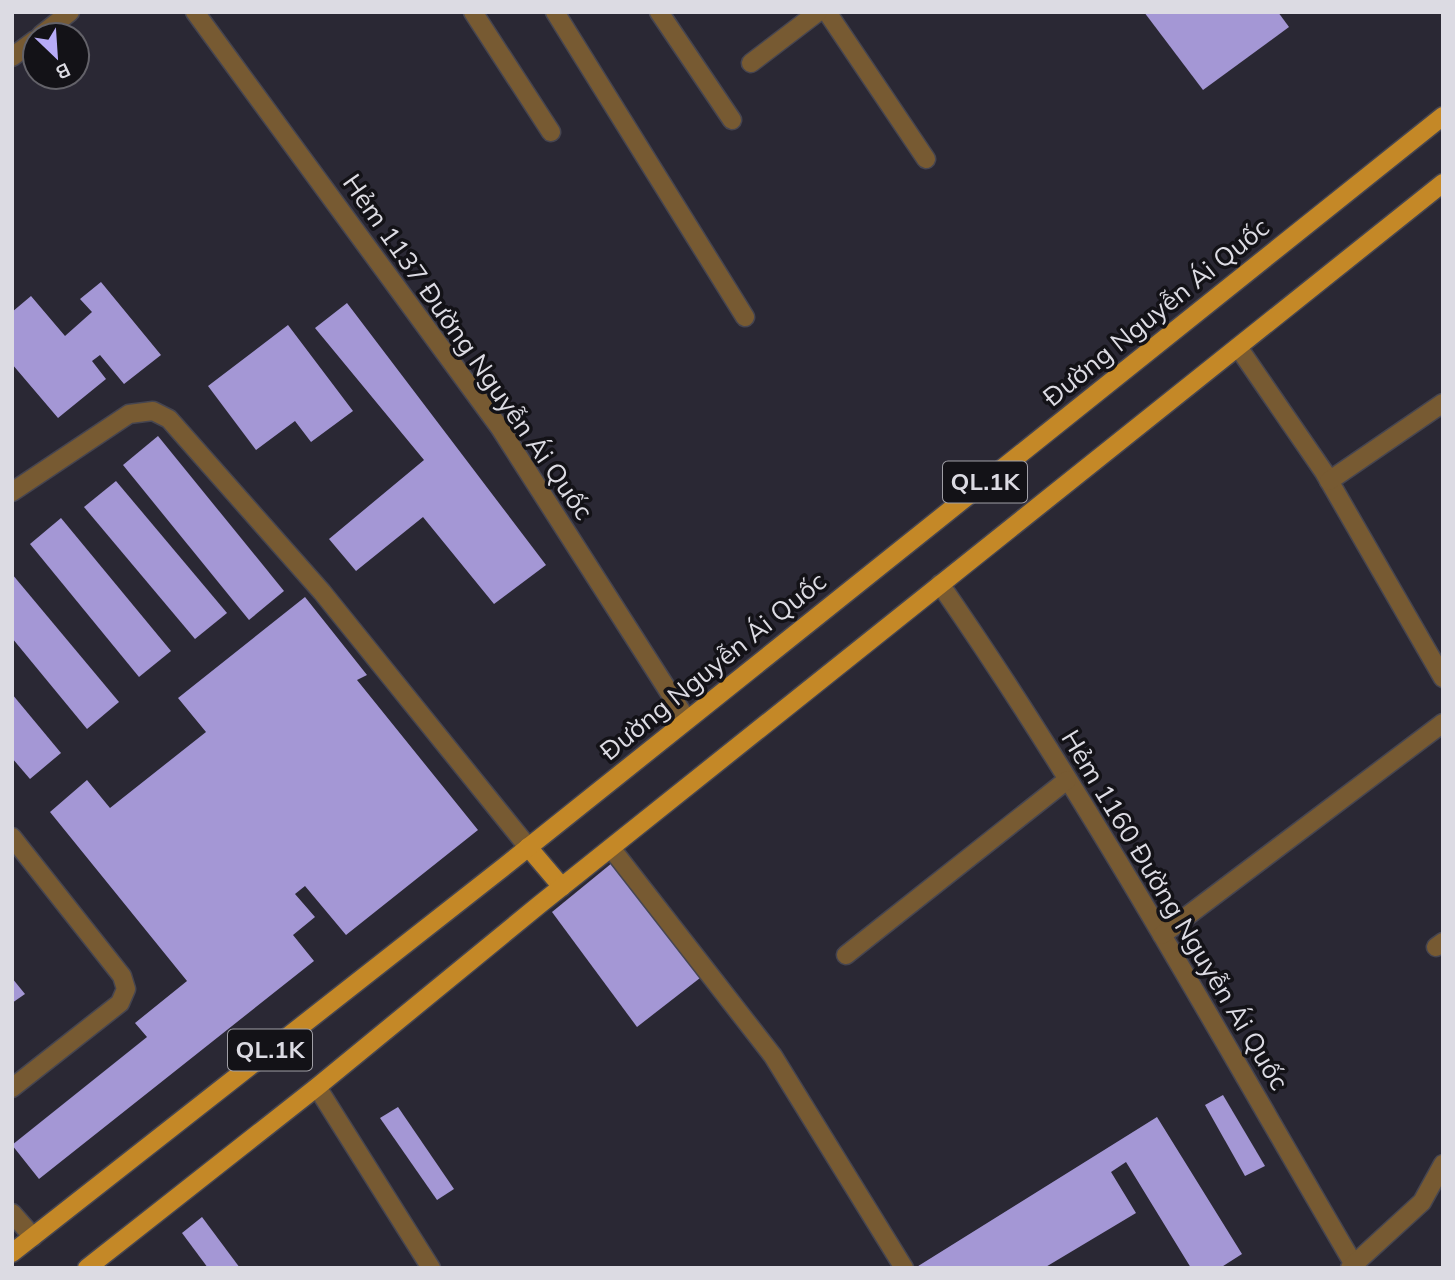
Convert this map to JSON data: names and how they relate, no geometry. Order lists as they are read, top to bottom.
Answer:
{
  "streets": {
    "main road": ["Đường Nguyễn Ái Quốc", "QL.1K"],
    "street": ["Hẻm 1137 Đường Nguyễn Ái Quốc", "Hẻm 1160 Đường Nguyễn Ái Quốc"]
  },
  "crossings": [
    ["Đường Nguyễn Ái Quốc", "Hẻm 1137 Đường Nguyễn Ái Quốc"],
    ["QL.1K", "Hẻm 1160 Đường Nguyễn Ái Quốc"]
  ],
  "north": "bottom right"
}
